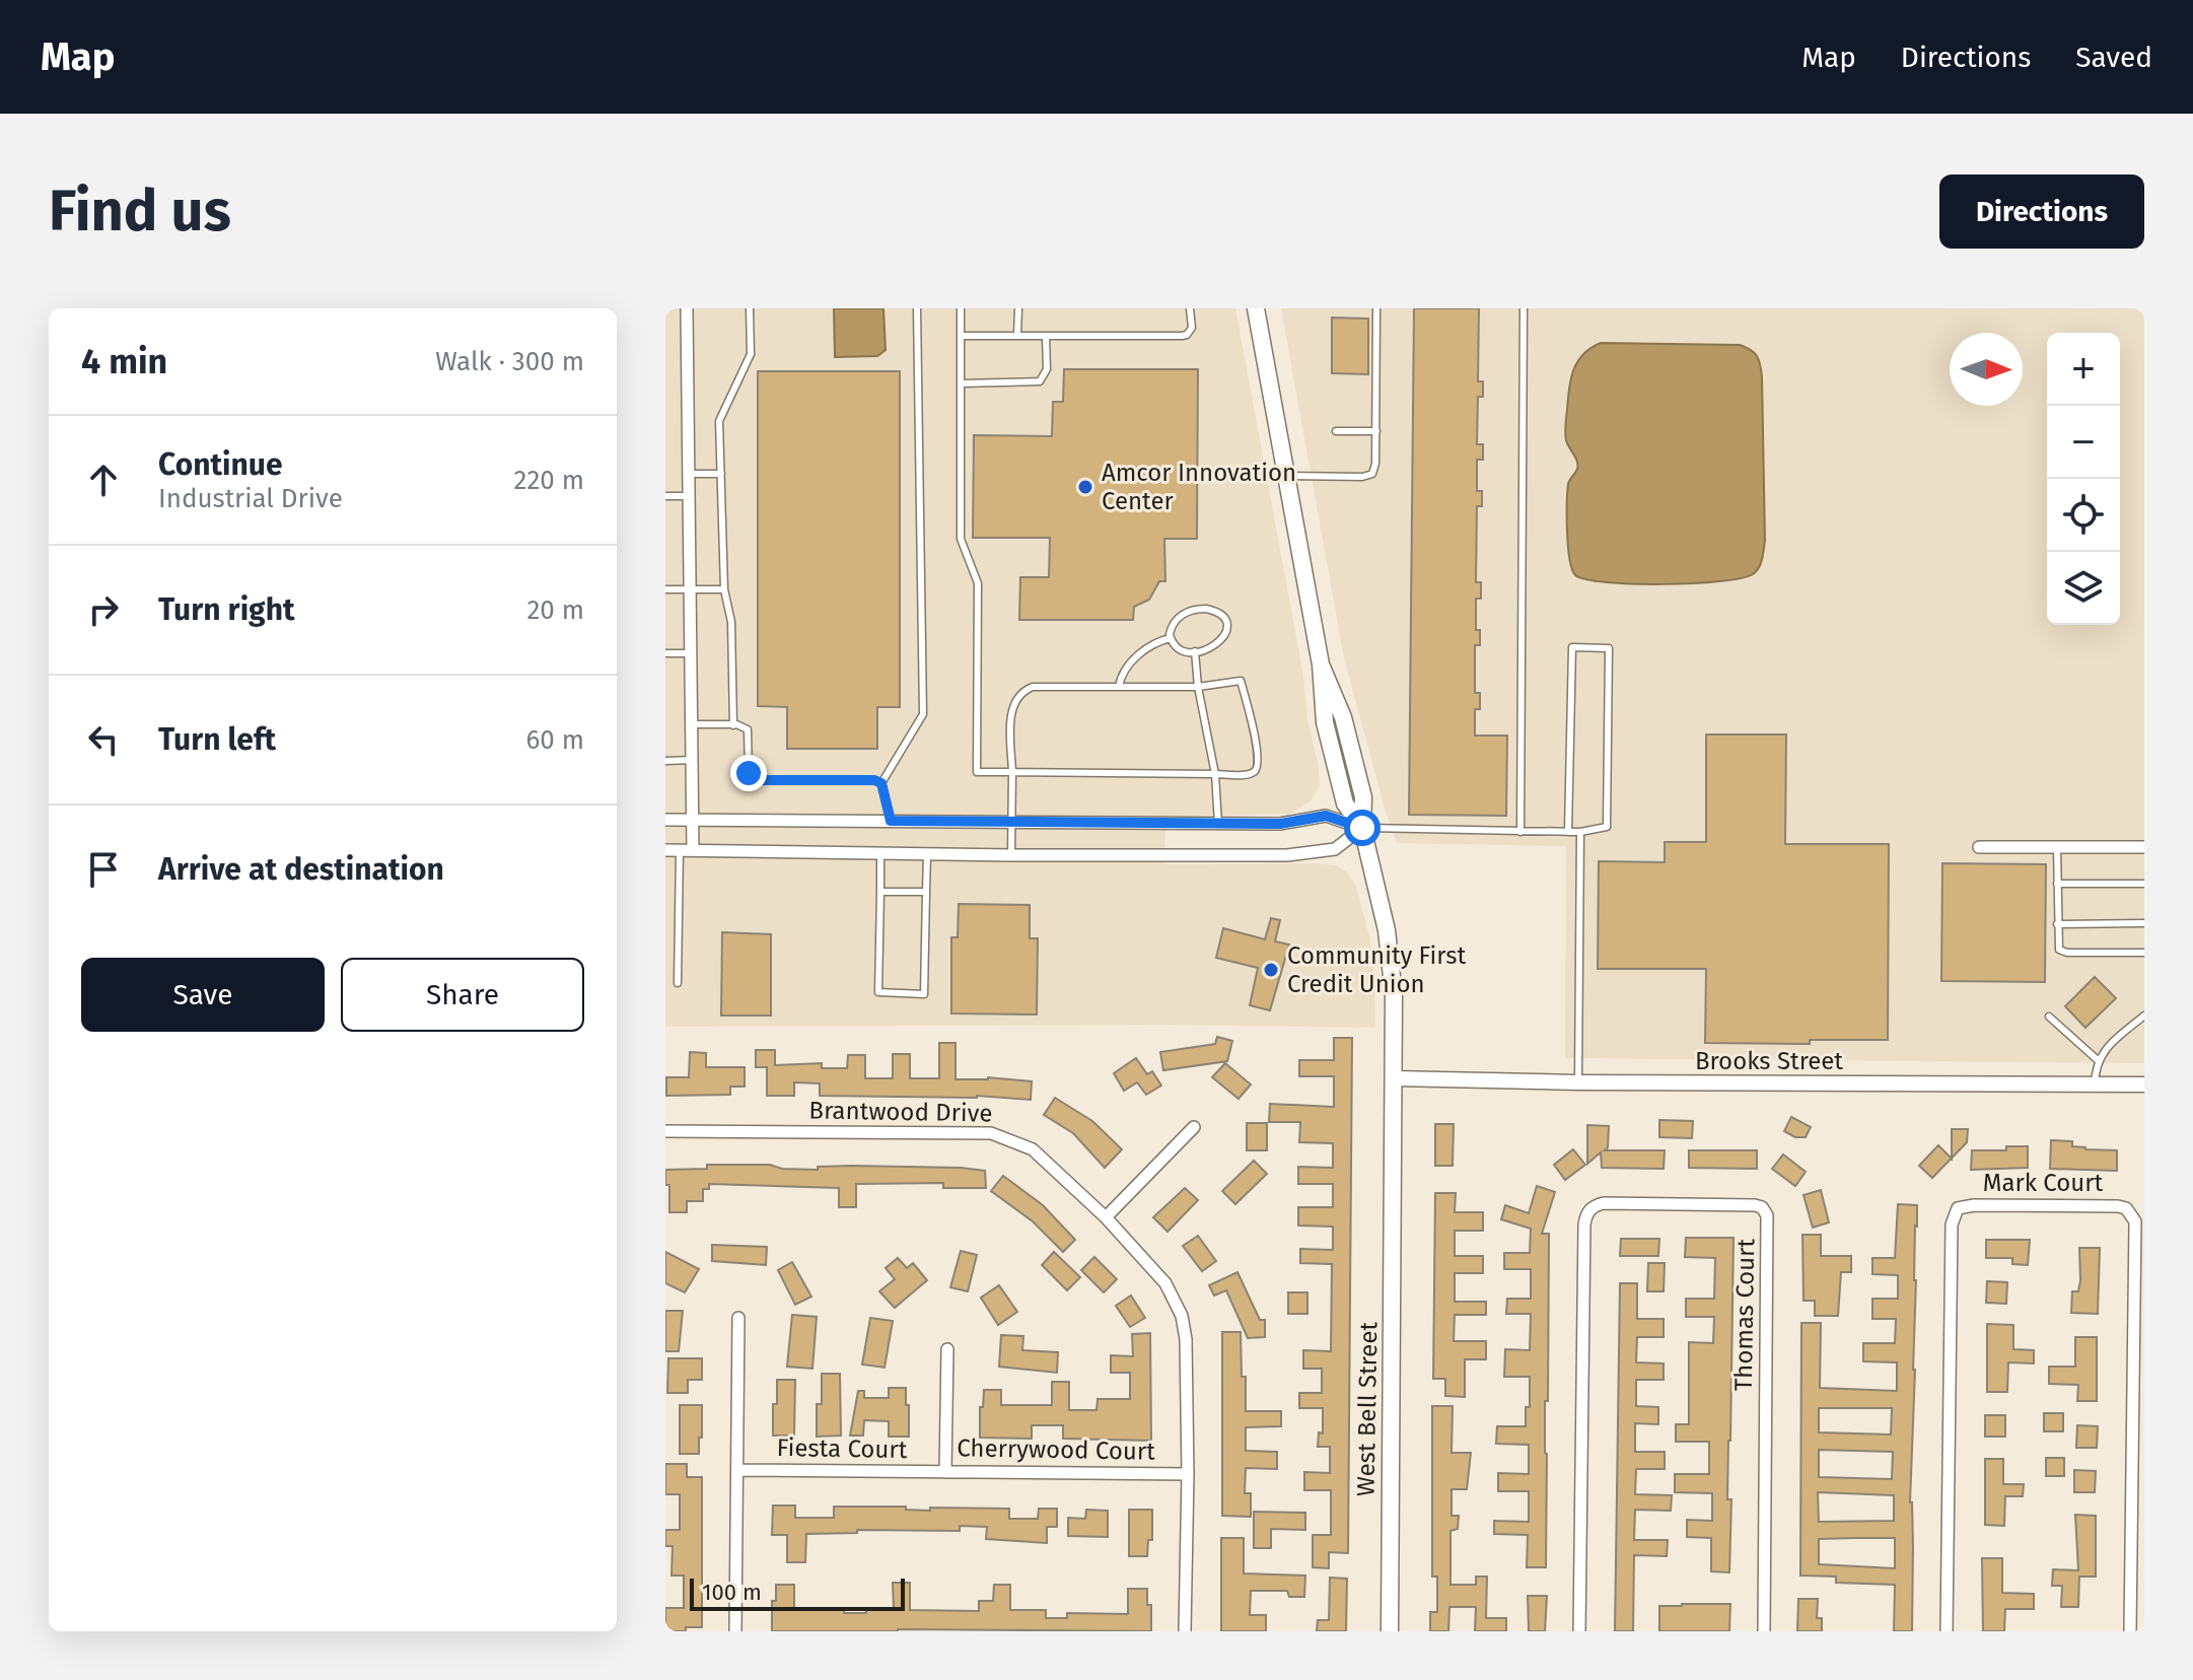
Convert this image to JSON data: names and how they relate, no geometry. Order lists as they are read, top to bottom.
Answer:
{
  "streets": {
    "main road": ["West Bell Street"],
    "street": [
      "Brooks Street",
      "Brantwood Drive",
      "Mark Court",
      "Thomas Court",
      "Fiesta Court",
      "Cherrywood Court"
    ]
  },
  "crossings": [
    ["Brooks Street", "West Bell Street"],
    ["Brantwood Drive", "Cherrywood Court"],
    ["Fiesta Court", "Cherrywood Court"]
  ],
  "places": ["Amcor Innovation Center", "Community First Credit Union"],
  "scale_bar": "100 m",
  "north": "right",
  "page": {
    "header": "Map",
    "nav": ["Map", "Directions", "Saved"],
    "buttons": [
      "Directions",
      ["Save", "Share"]
    ],
    "title": "Find us",
    "heading": ["4 min", "Walk · 300 m"],
    "map_buttons": ["+", "−"],
    "list": [
      ["Continue", "Industrial Drive", "220 m"],
      ["Turn right", "20 m"],
      ["Turn left", "60 m"],
      "Arrive at destination"
    ],
    "scale": "100 m"
  }
}
